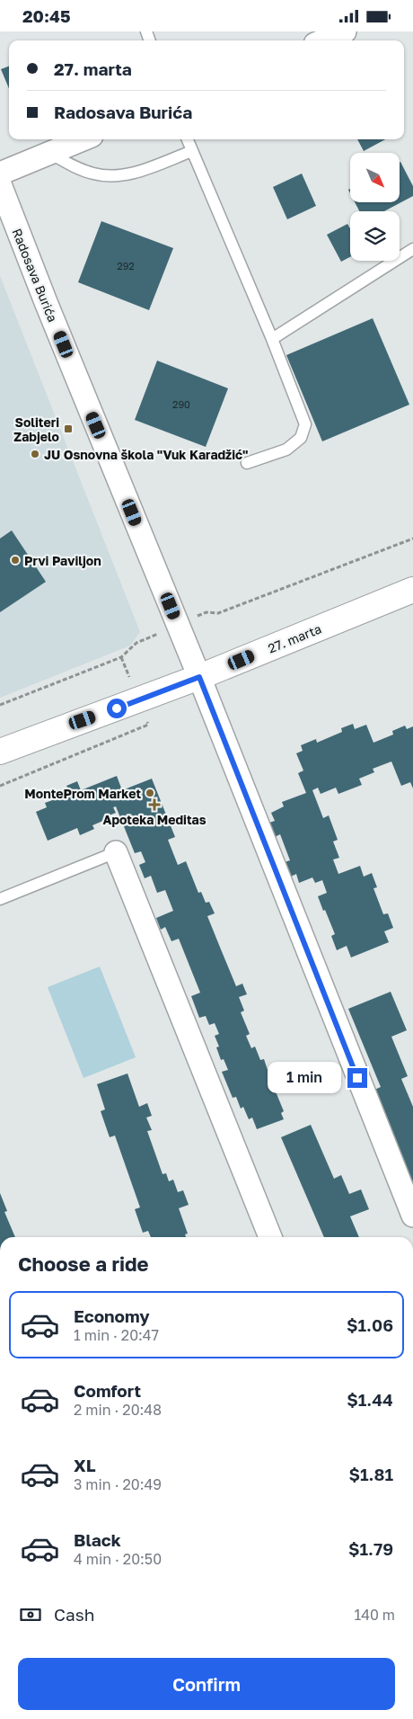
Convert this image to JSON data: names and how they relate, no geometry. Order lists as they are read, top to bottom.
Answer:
{
  "streets": {
    "street": ["Radosava Burića", "27. marta"]
  },
  "crossings": [
    ["Radosava Burića", "27. marta"]
  ],
  "places": {
    "transit": ["Soliteri Zabjelo"],
    "other": ["JU Osnovna škola \"Vuk Karadžić\"", "Prvi Paviljon", "MonteProm Market"],
    "health": ["Apoteka Meditas"]
  },
  "house_numbers": ["292", "290"],
  "north": "bottom right",
  "page": {
    "status": "20:45",
    "banner": ["27. marta", "Radosava Burića"],
    "bubble": "1 min",
    "heading": "Choose a ride",
    "list": [
      {
        "name": "Economy",
        "note": "1 min · 20:47",
        "value": "$1.06"
      },
      {
        "name": "Comfort",
        "note": "2 min · 20:48",
        "value": "$1.44"
      },
      {
        "name": "XL",
        "note": "3 min · 20:49",
        "value": "$1.81"
      },
      {
        "name": "Black",
        "note": "4 min · 20:50",
        "value": "$1.79"
      }
    ],
    "pay": ["Cash", "140 m"],
    "buttons": "Confirm"
  }
}
